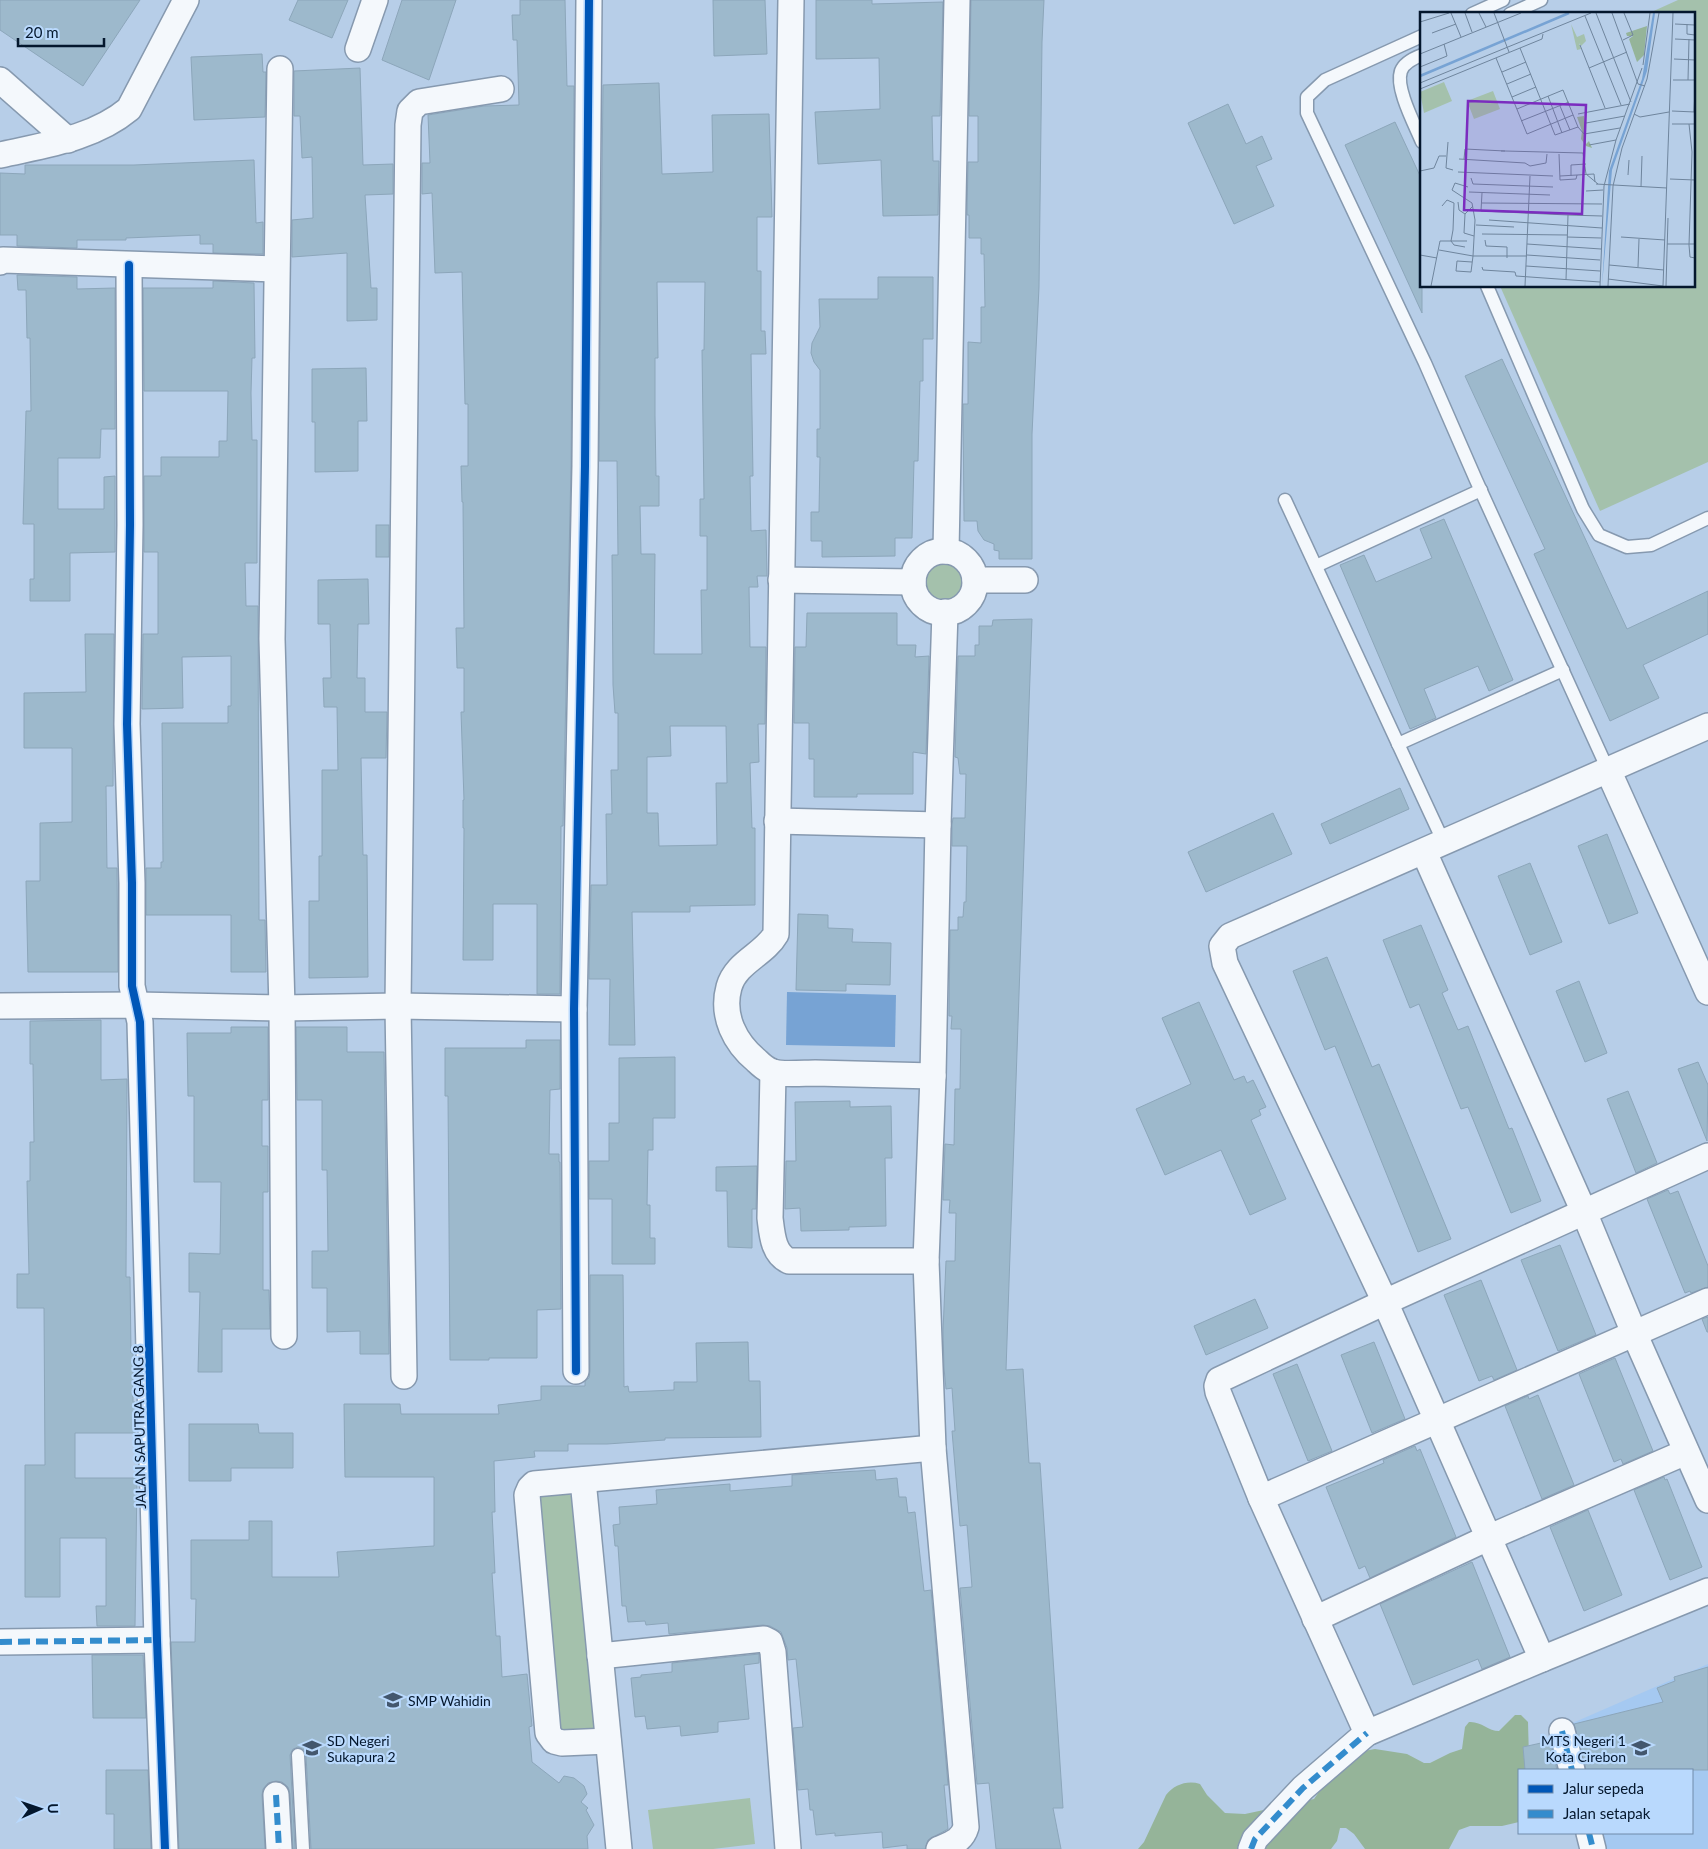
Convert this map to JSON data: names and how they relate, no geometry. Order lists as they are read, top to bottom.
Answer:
{
  "streets": {
    "street": ["JALAN SAPUTRA GANG 8"]
  },
  "places": {
    "school or university": ["SMP Wahidin", "SD Negeri Sukapura 2", "MTS Negeri 1 Kota Cirebon"]
  },
  "legend": ["Jalur sepeda", "Jalan setapak"],
  "scale_bar": "20 m",
  "north": "right"
}
